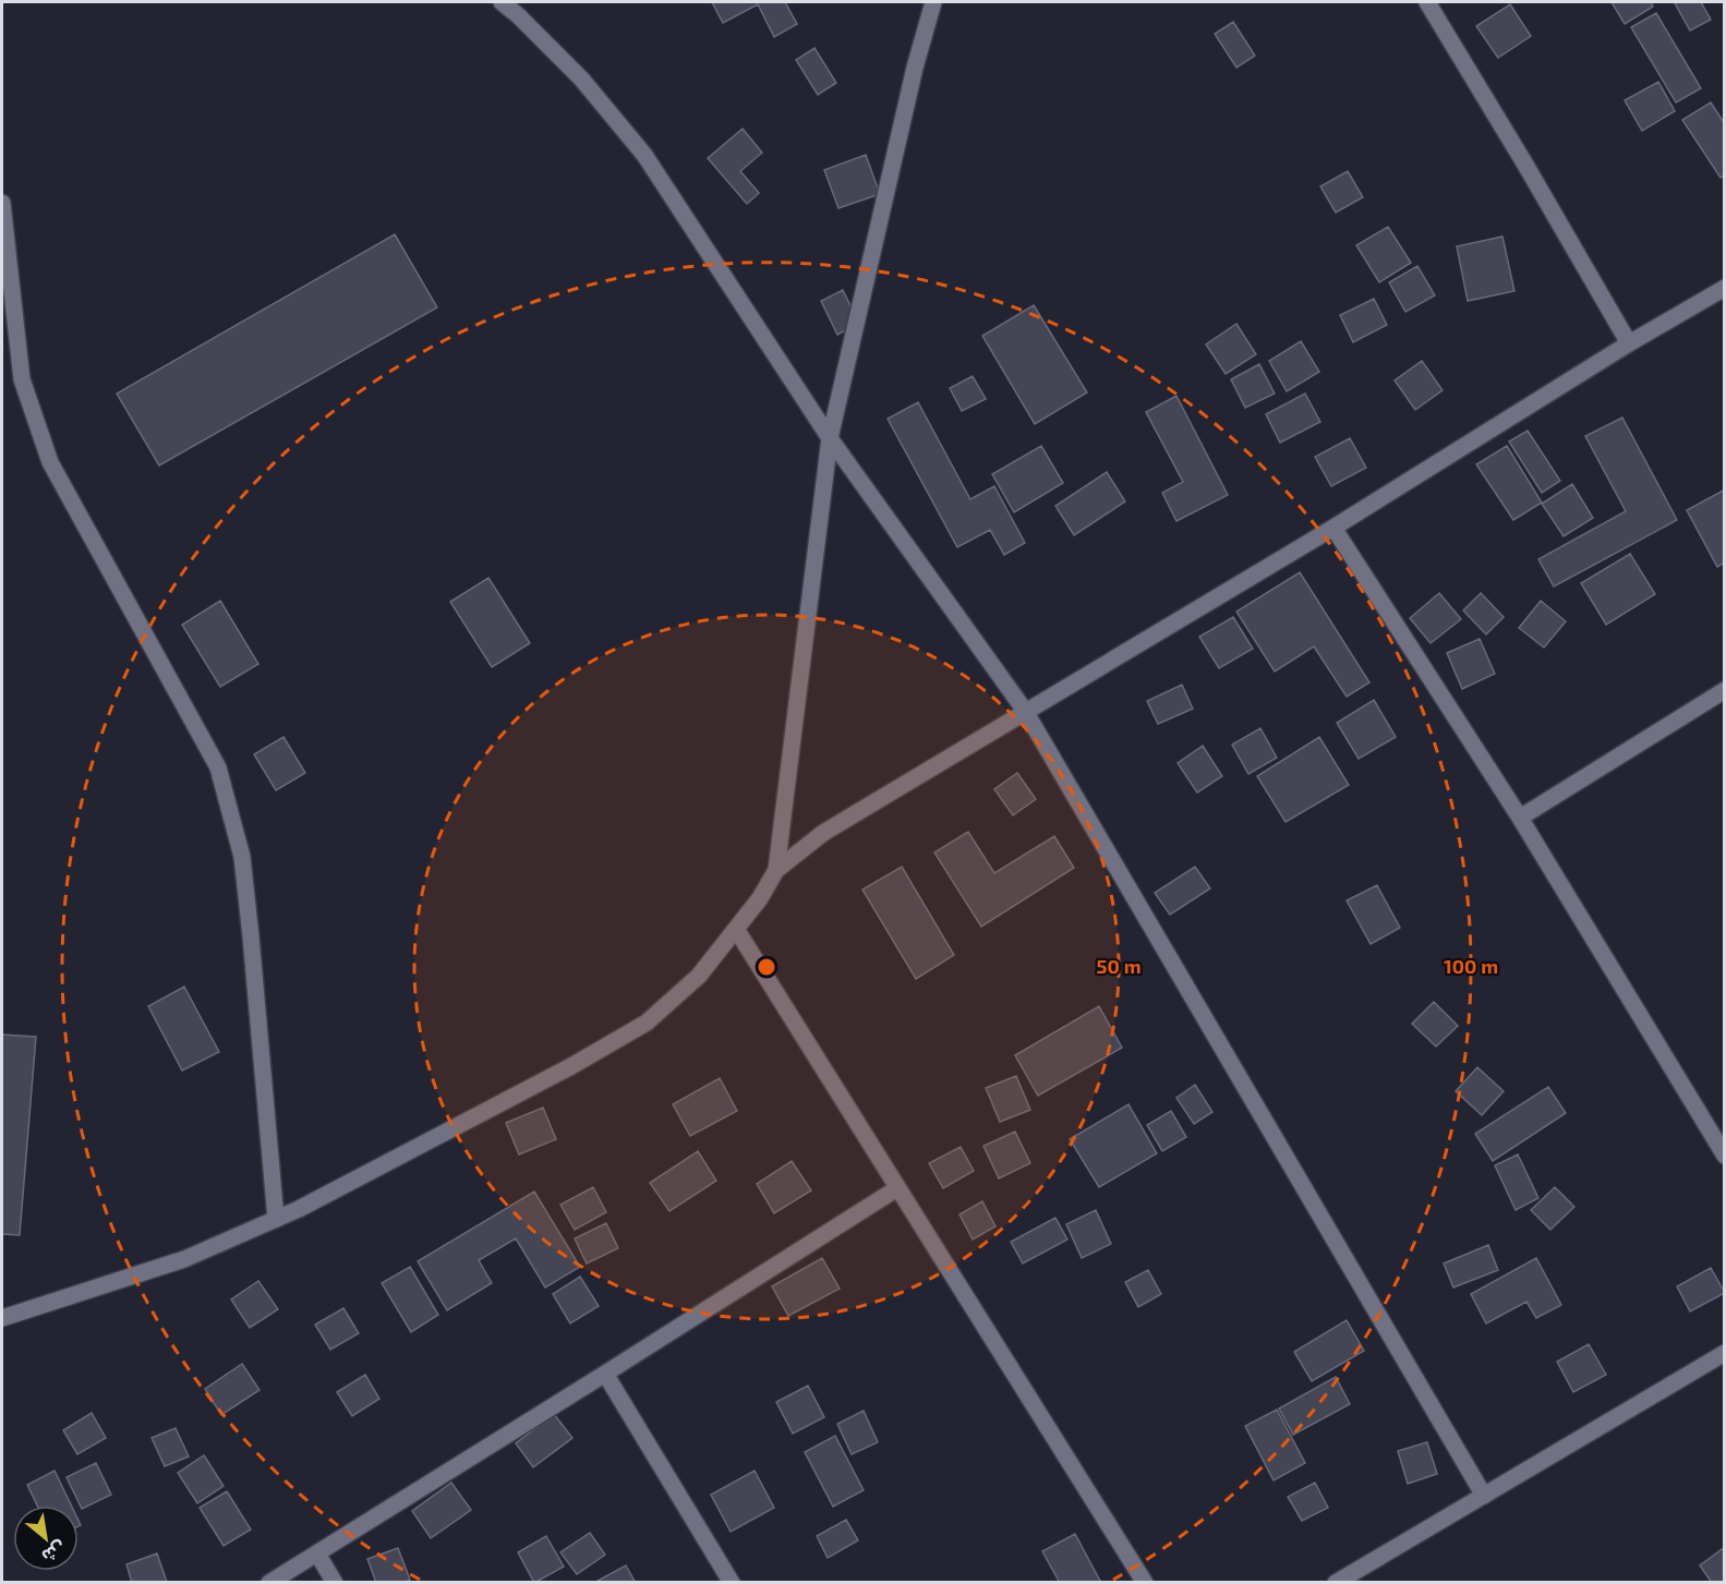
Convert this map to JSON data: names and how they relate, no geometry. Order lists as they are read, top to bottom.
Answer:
{
  "north": "bottom right",
  "rings": ["50 m", "100 m"]
}
